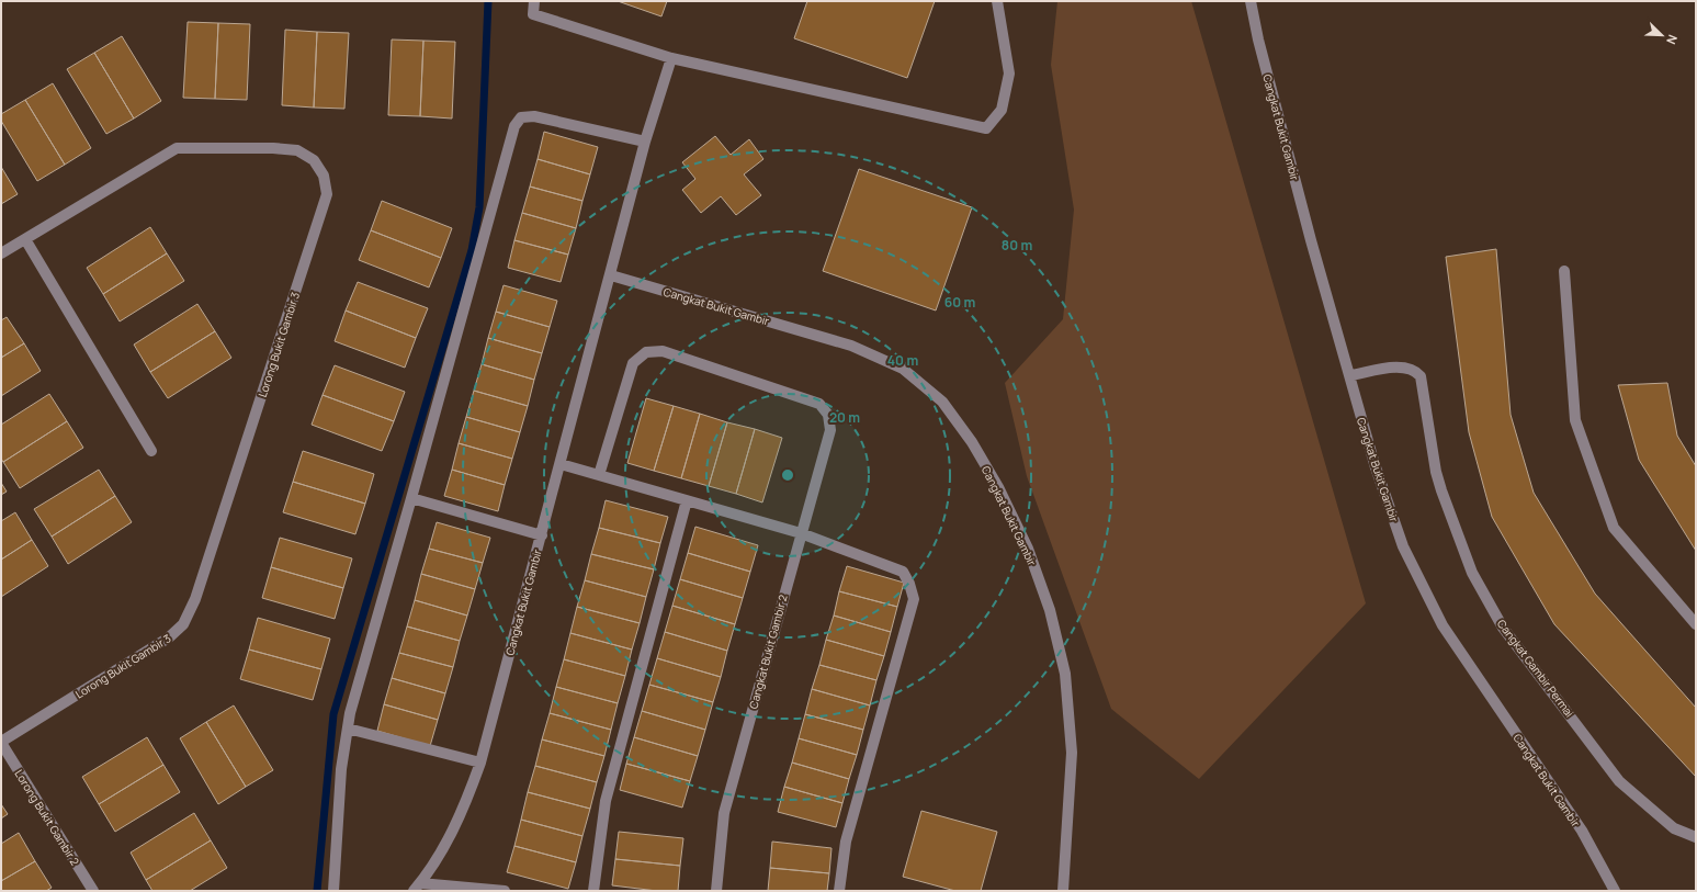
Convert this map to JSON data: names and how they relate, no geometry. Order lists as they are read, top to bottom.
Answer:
{
  "streets": {
    "street": [
      "Cangkat Bukit Gambir",
      "Lorong Bukit Gambir 3",
      "Cangkat Bukit Gambir 2",
      "Cangkat Gambir Permai",
      "Lorong Bukit Gambir 2"
    ]
  },
  "crossings": [
    ["Cangkat Bukit Gambir", "Cangkat Gambir Permai"],
    ["Lorong Bukit Gambir 3", "Lorong Bukit Gambir 2"]
  ],
  "north": "bottom right",
  "rings": [
    "80 m",
    "60 m",
    "40 m",
    "20 m"
  ]
}
